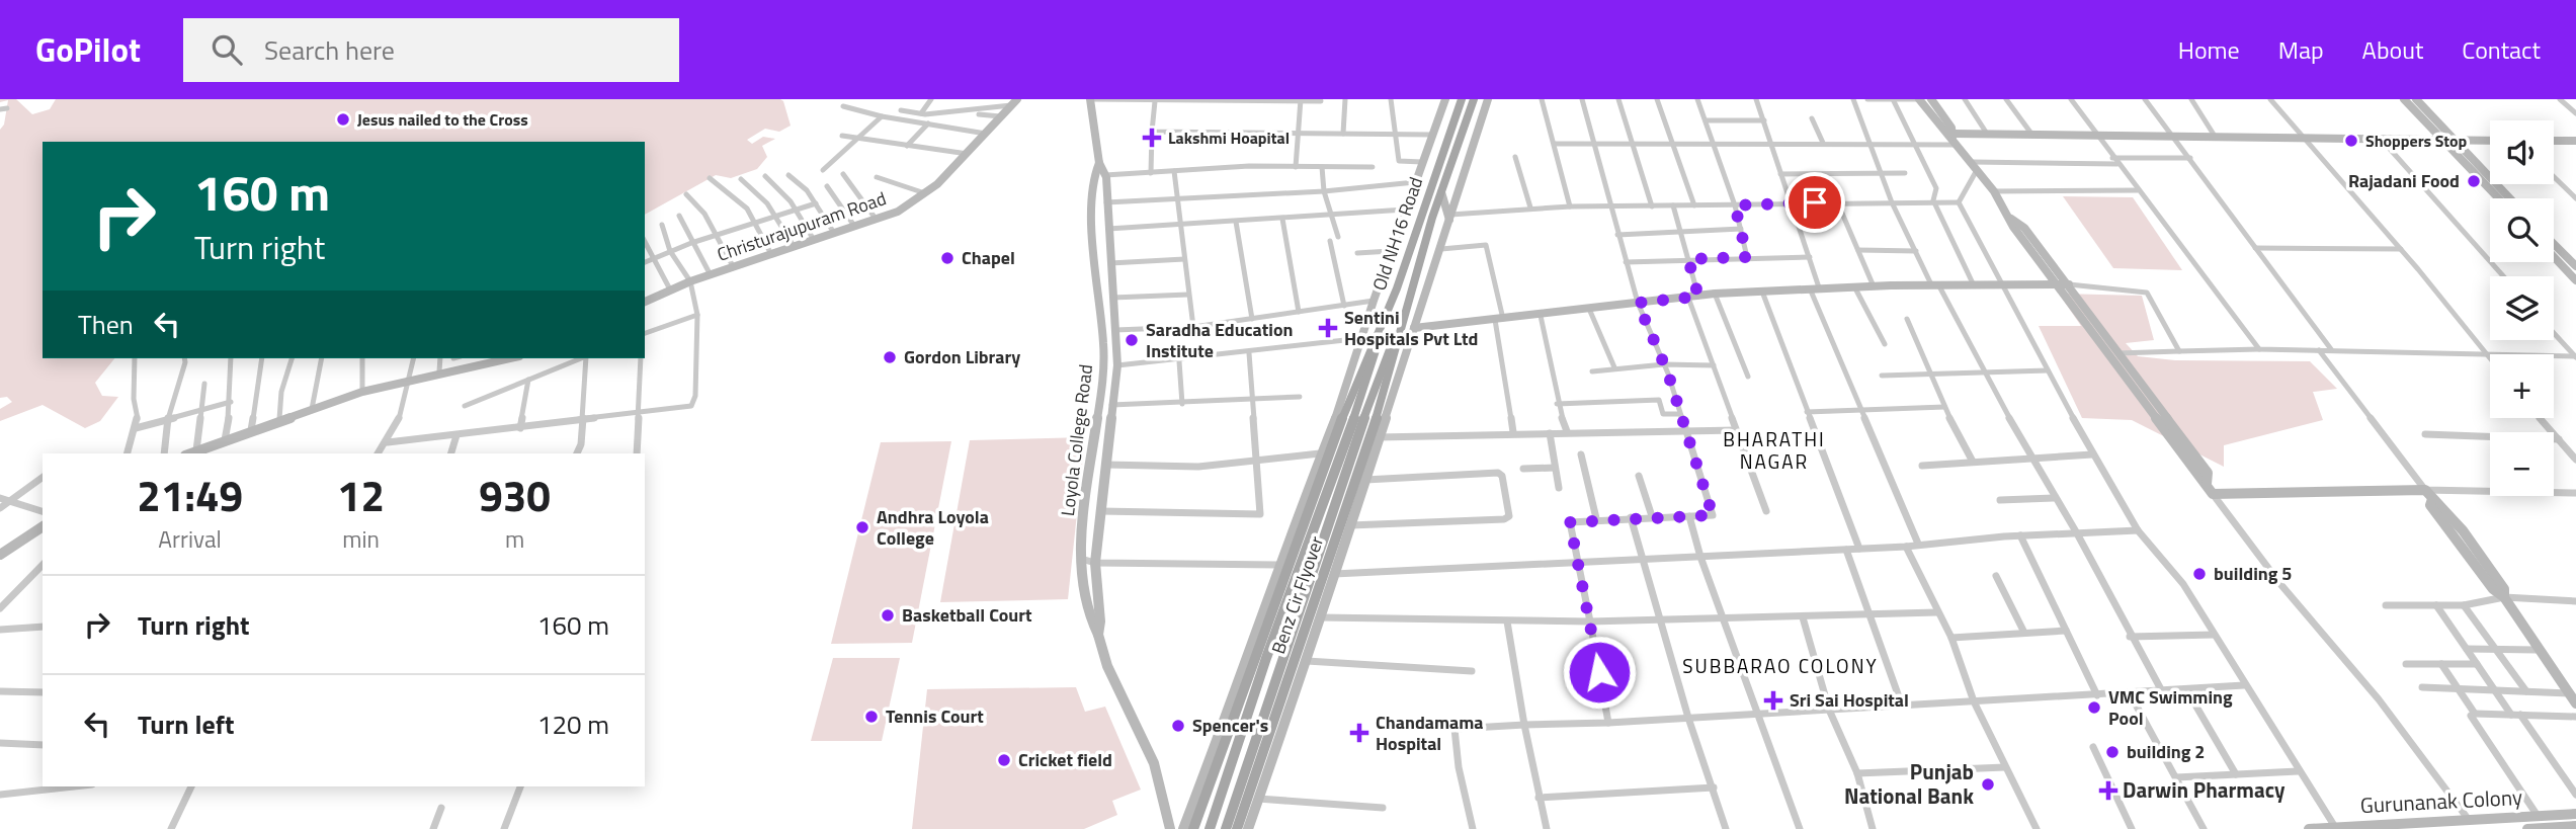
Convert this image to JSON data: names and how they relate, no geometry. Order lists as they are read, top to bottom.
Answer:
{
  "streets": {
    "main road": ["Old NH16 Road", "Benz Cir Flyover"],
    "street": ["Christurajupuram Road", "Loyola College Road", "Gurunanak Colony"]
  },
  "crossings": [
    ["Old NH16 Road", "Benz Cir Flyover"]
  ],
  "districts": ["BHARATHI NAGAR", "SUBBARAO COLONY"],
  "places": {
    "other": [
      "Jesus nailed to the Cross",
      "Shoppers Stop",
      "Rajadani Food",
      "Chapel",
      "Saradha Education Institute",
      "Gordon Library",
      "Andhra Loyola College",
      "building 5",
      "Basketball Court",
      "VMC Swimming Pool",
      "Tennis Court",
      "Spencer's",
      "building 2",
      "Cricket field",
      "Punjab National Bank"
    ],
    "health": [
      "Lakshmi Hoapital",
      "Sentini Hospitals Pvt Ltd",
      "Sri Sai Hospital",
      "Chandamama Hospital",
      "Darwin Pharmacy"
    ]
  },
  "page": {
    "header": "GoPilot",
    "search": "Search here",
    "nav": [
      "Home",
      "Map",
      "About",
      "Contact"
    ],
    "map_buttons": ["+", "−"],
    "turn": ["160 m", "Turn right"],
    "then": "Then",
    "eta": [
      "21:49",
      "Arrival",
      "12",
      "min",
      "930",
      "m"
    ],
    "list": [
      {
        "name": "Turn right",
        "value": "160 m"
      },
      {
        "name": "Turn left",
        "value": "120 m"
      }
    ]
  }
}
